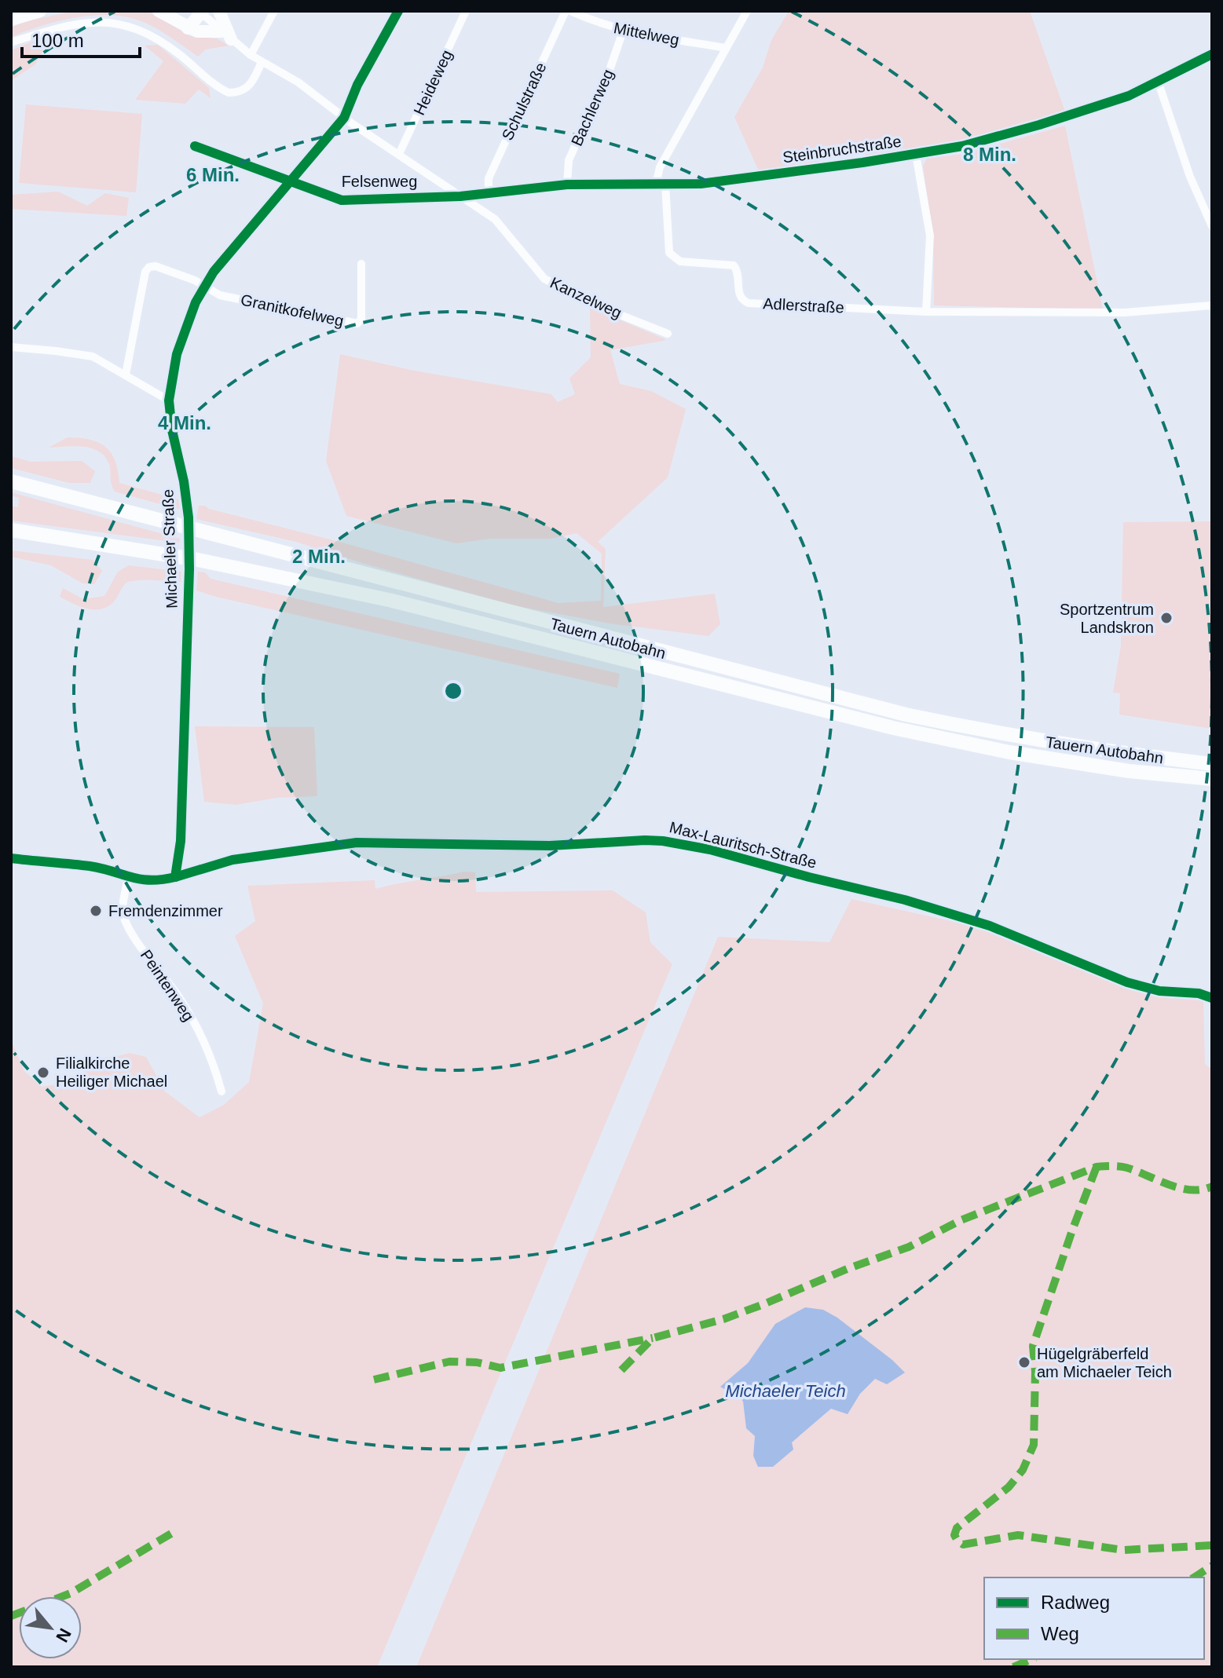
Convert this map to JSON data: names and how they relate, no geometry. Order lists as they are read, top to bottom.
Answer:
{
  "streets": {
    "highway": ["Tauern Autobahn"],
    "street": [
      "Mittelweg",
      "Heideweg",
      "Schulstraße",
      "Bachlerweg",
      "Steinbruchstraße",
      "Felsenweg",
      "Kanzelweg",
      "Adlerstraße",
      "Granitkofelweg",
      "Michaeler Straße",
      "Max-Lauritsch-Straße",
      "Peintenweg"
    ]
  },
  "crossings": [
    ["Mittelweg", "Schulstraße"],
    ["Mittelweg", "Bachlerweg"],
    ["Schulstraße", "Steinbruchstraße"],
    ["Bachlerweg", "Steinbruchstraße"],
    ["Steinbruchstraße", "Felsenweg"],
    ["Steinbruchstraße", "Kanzelweg"],
    ["Steinbruchstraße", "Adlerstraße"],
    ["Felsenweg", "Kanzelweg"],
    ["Felsenweg", "Michaeler Straße"],
    ["Granitkofelweg", "Michaeler Straße"],
    ["Michaeler Straße", "Max-Lauritsch-Straße"]
  ],
  "water": ["Michaeler Teich"],
  "places": [
    "Sportzentrum Landskron",
    "Fremdenzimmer",
    "Filialkirche Heiliger Michael",
    "Hügelgräberfeld am Michaeler Teich"
  ],
  "legend": ["Radweg", "Weg"],
  "scale_bar": "100 m",
  "north": "bottom right",
  "rings": [
    "8 Min.",
    "6 Min.",
    "4 Min.",
    "2 Min."
  ]
}
